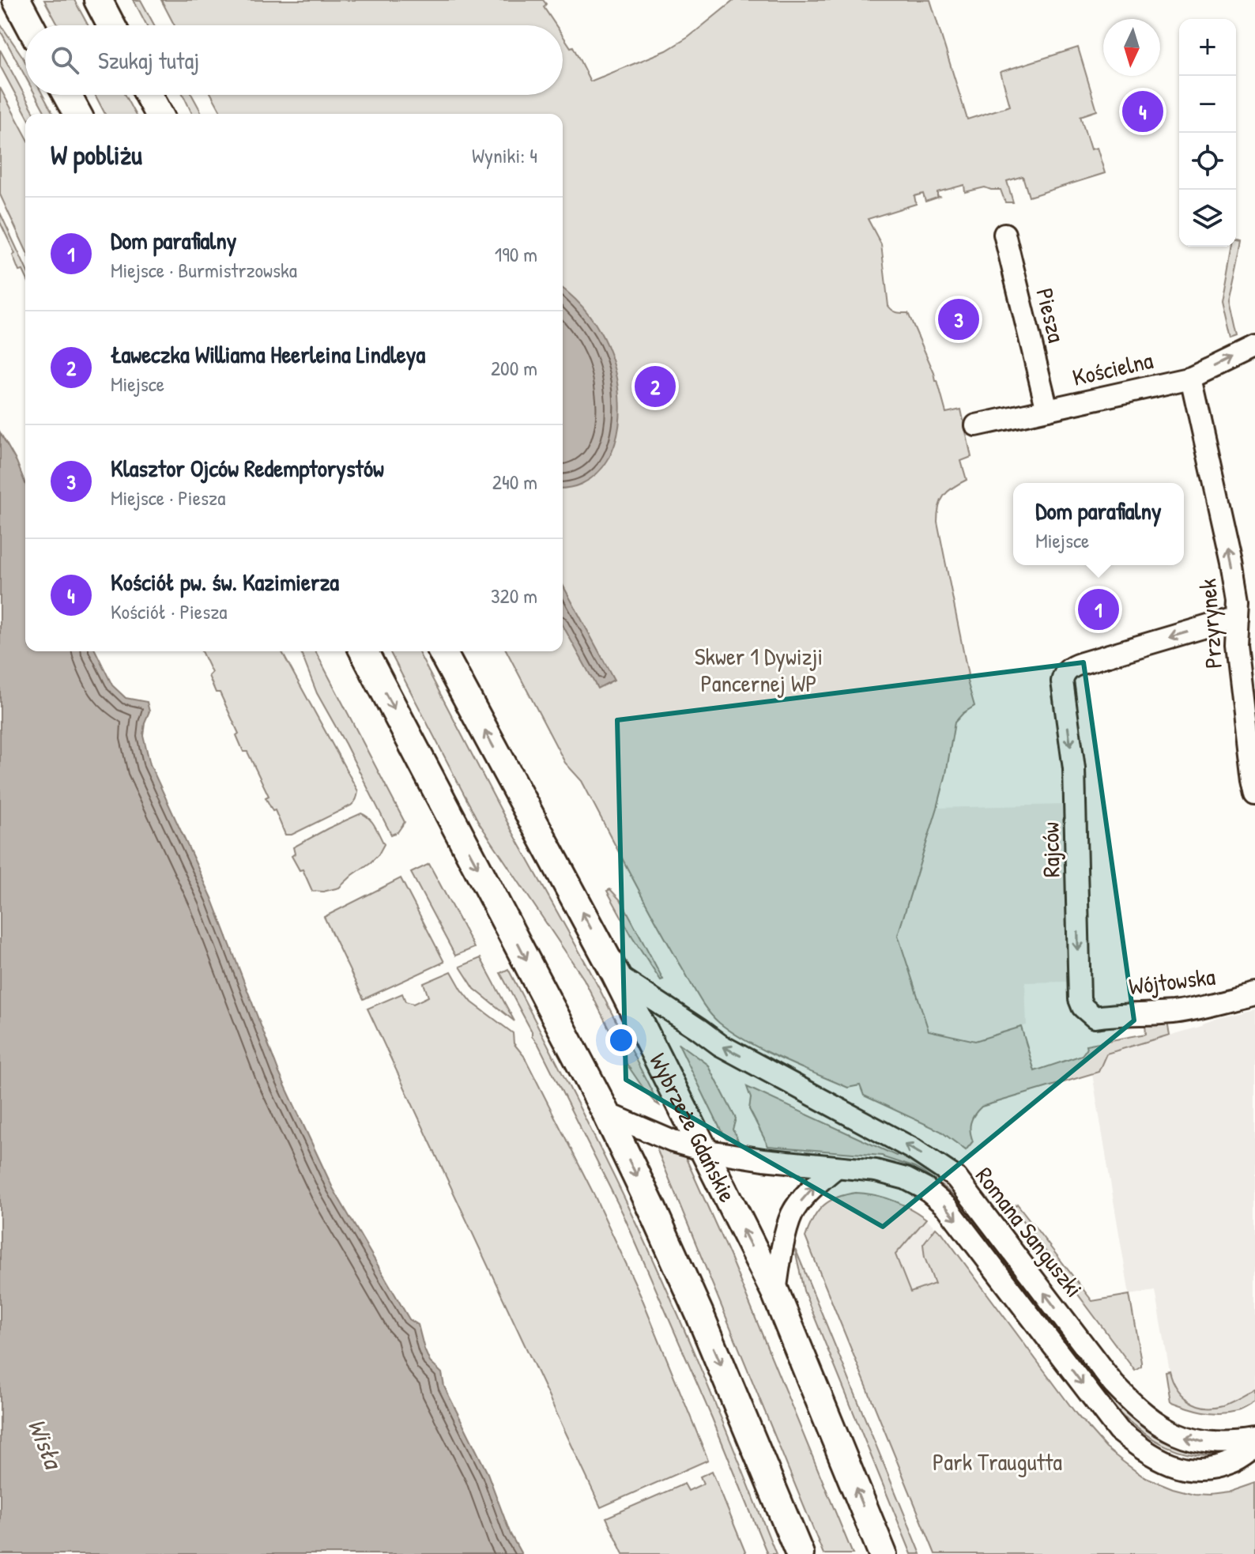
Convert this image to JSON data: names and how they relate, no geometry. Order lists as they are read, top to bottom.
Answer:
{
  "streets": {
    "main road": ["Wybrzeże Gdańskie"],
    "street": [
      "Piesza",
      "Kościelna",
      "Przyrynek",
      "Rajców",
      "Wójtowska",
      "Romana Sanguszki"
    ]
  },
  "crossings": [
    ["Piesza", "Kościelna"],
    ["Kościelna", "Przyrynek"],
    ["Przyrynek", "Rajców"],
    ["Rajców", "Wójtowska"],
    ["Wybrzeże Gdańskie", "Romana Sanguszki"]
  ],
  "one_way": ["Przyrynek", "Rajców"],
  "water": ["Wisła"],
  "parks": ["Skwer 1 Dywizji Pancernej WP", "Park Traugutta"],
  "north": "bottom",
  "page": {
    "map_buttons": ["+", "−"],
    "search": "Szukaj tutaj",
    "pins": [
      "4",
      "3",
      "2",
      "1"
    ],
    "heading": ["W pobliżu", "Wyniki: 4"],
    "list": [
      {
        "mark": "1",
        "name": "Dom parafialny",
        "note": "Miejsce · Burmistrzowska",
        "value": "190 m"
      },
      {
        "mark": "2",
        "name": "Ławeczka Williama Heerleina Lindleya",
        "note": "Miejsce",
        "value": "200 m"
      },
      {
        "mark": "3",
        "name": "Klasztor Ojców Redemptorystów",
        "note": "Miejsce · Piesza",
        "value": "240 m"
      },
      {
        "mark": "4",
        "name": "Kościół pw. św. Kazimierza",
        "note": "Kościół · Piesza",
        "value": "320 m"
      }
    ],
    "popup": ["Dom parafialny", "Miejsce"]
  }
}
